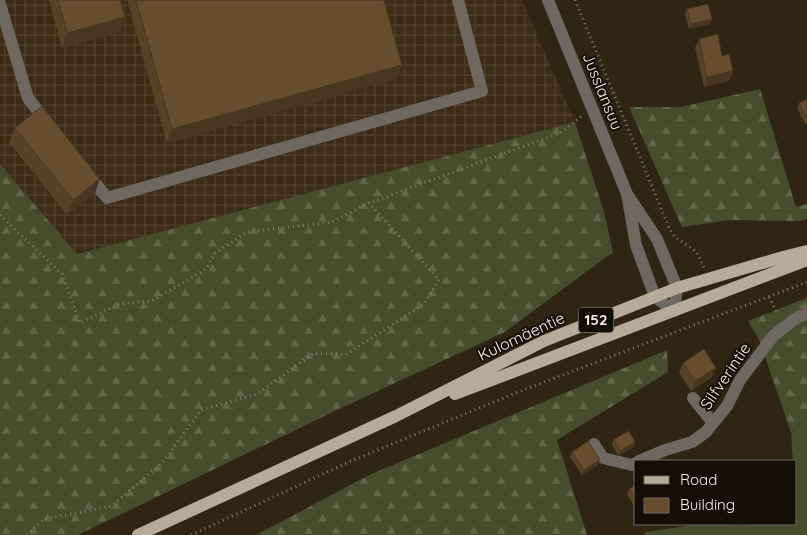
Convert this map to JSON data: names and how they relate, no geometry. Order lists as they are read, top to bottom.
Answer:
{
  "streets": {
    "main road": ["152", "Kulomäentie"],
    "street": ["Jusslansuu", "Silfverintie"]
  },
  "crossings": [
    ["Jusslansuu", "Kulomäentie"]
  ],
  "legend": ["Road", "Building"]
}
